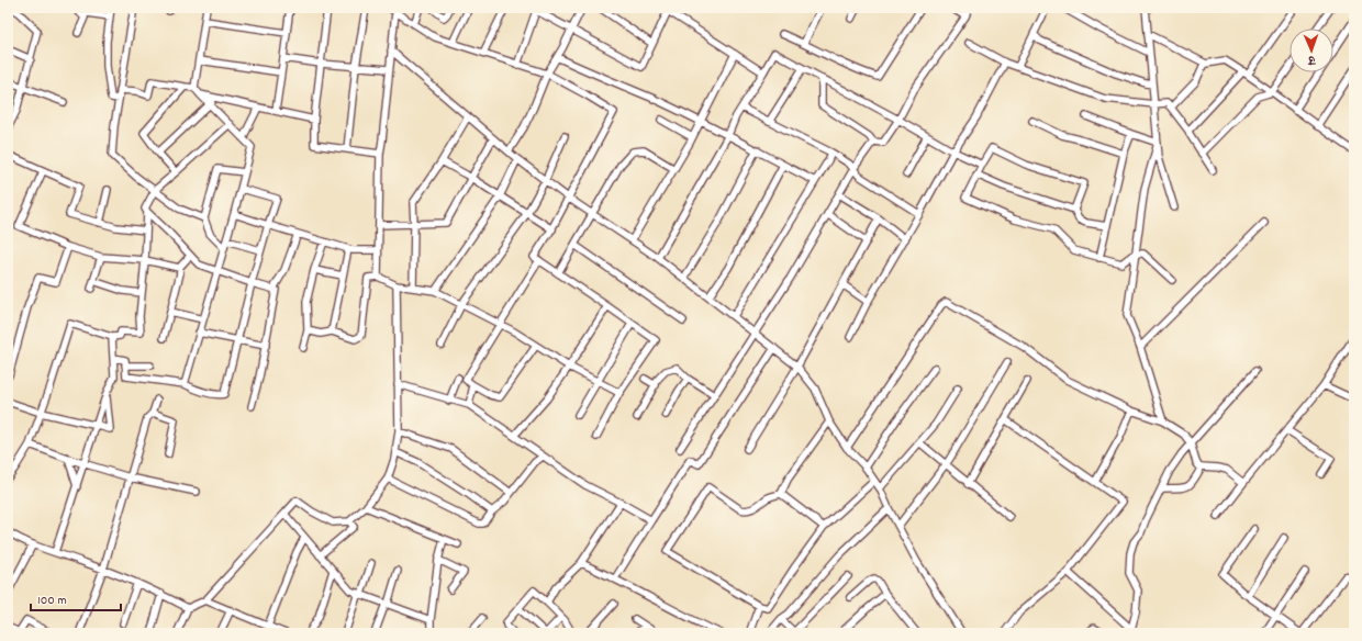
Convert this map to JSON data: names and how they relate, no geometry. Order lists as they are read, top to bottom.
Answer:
{
  "scale_bar": "100 m",
  "north": "bottom"
}
